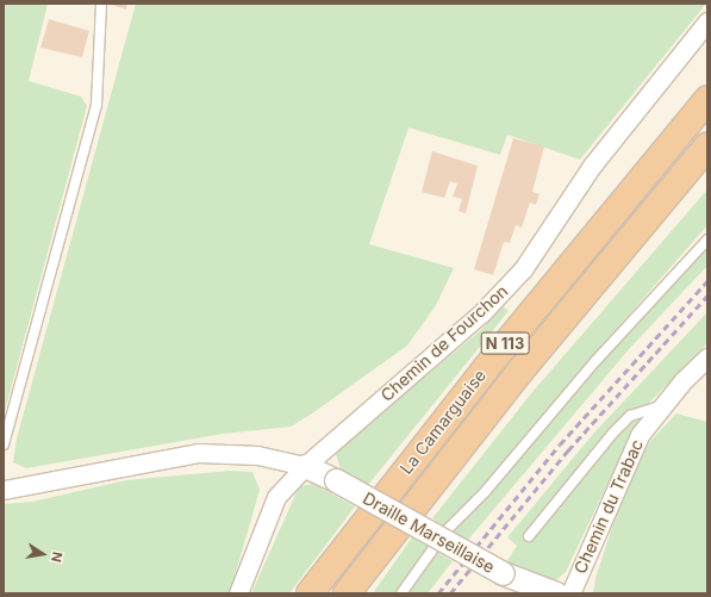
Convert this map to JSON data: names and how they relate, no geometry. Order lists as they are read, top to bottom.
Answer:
{
  "streets": {
    "highway": ["N 113", "La Camarguaise"],
    "street": ["Chemin de Fourchon", "Chemin du Trabac", "Draille Marseillaise"]
  },
  "crossings": [
    ["Chemin de Fourchon", "Draille Marseillaise"]
  ],
  "north": "right"
}
